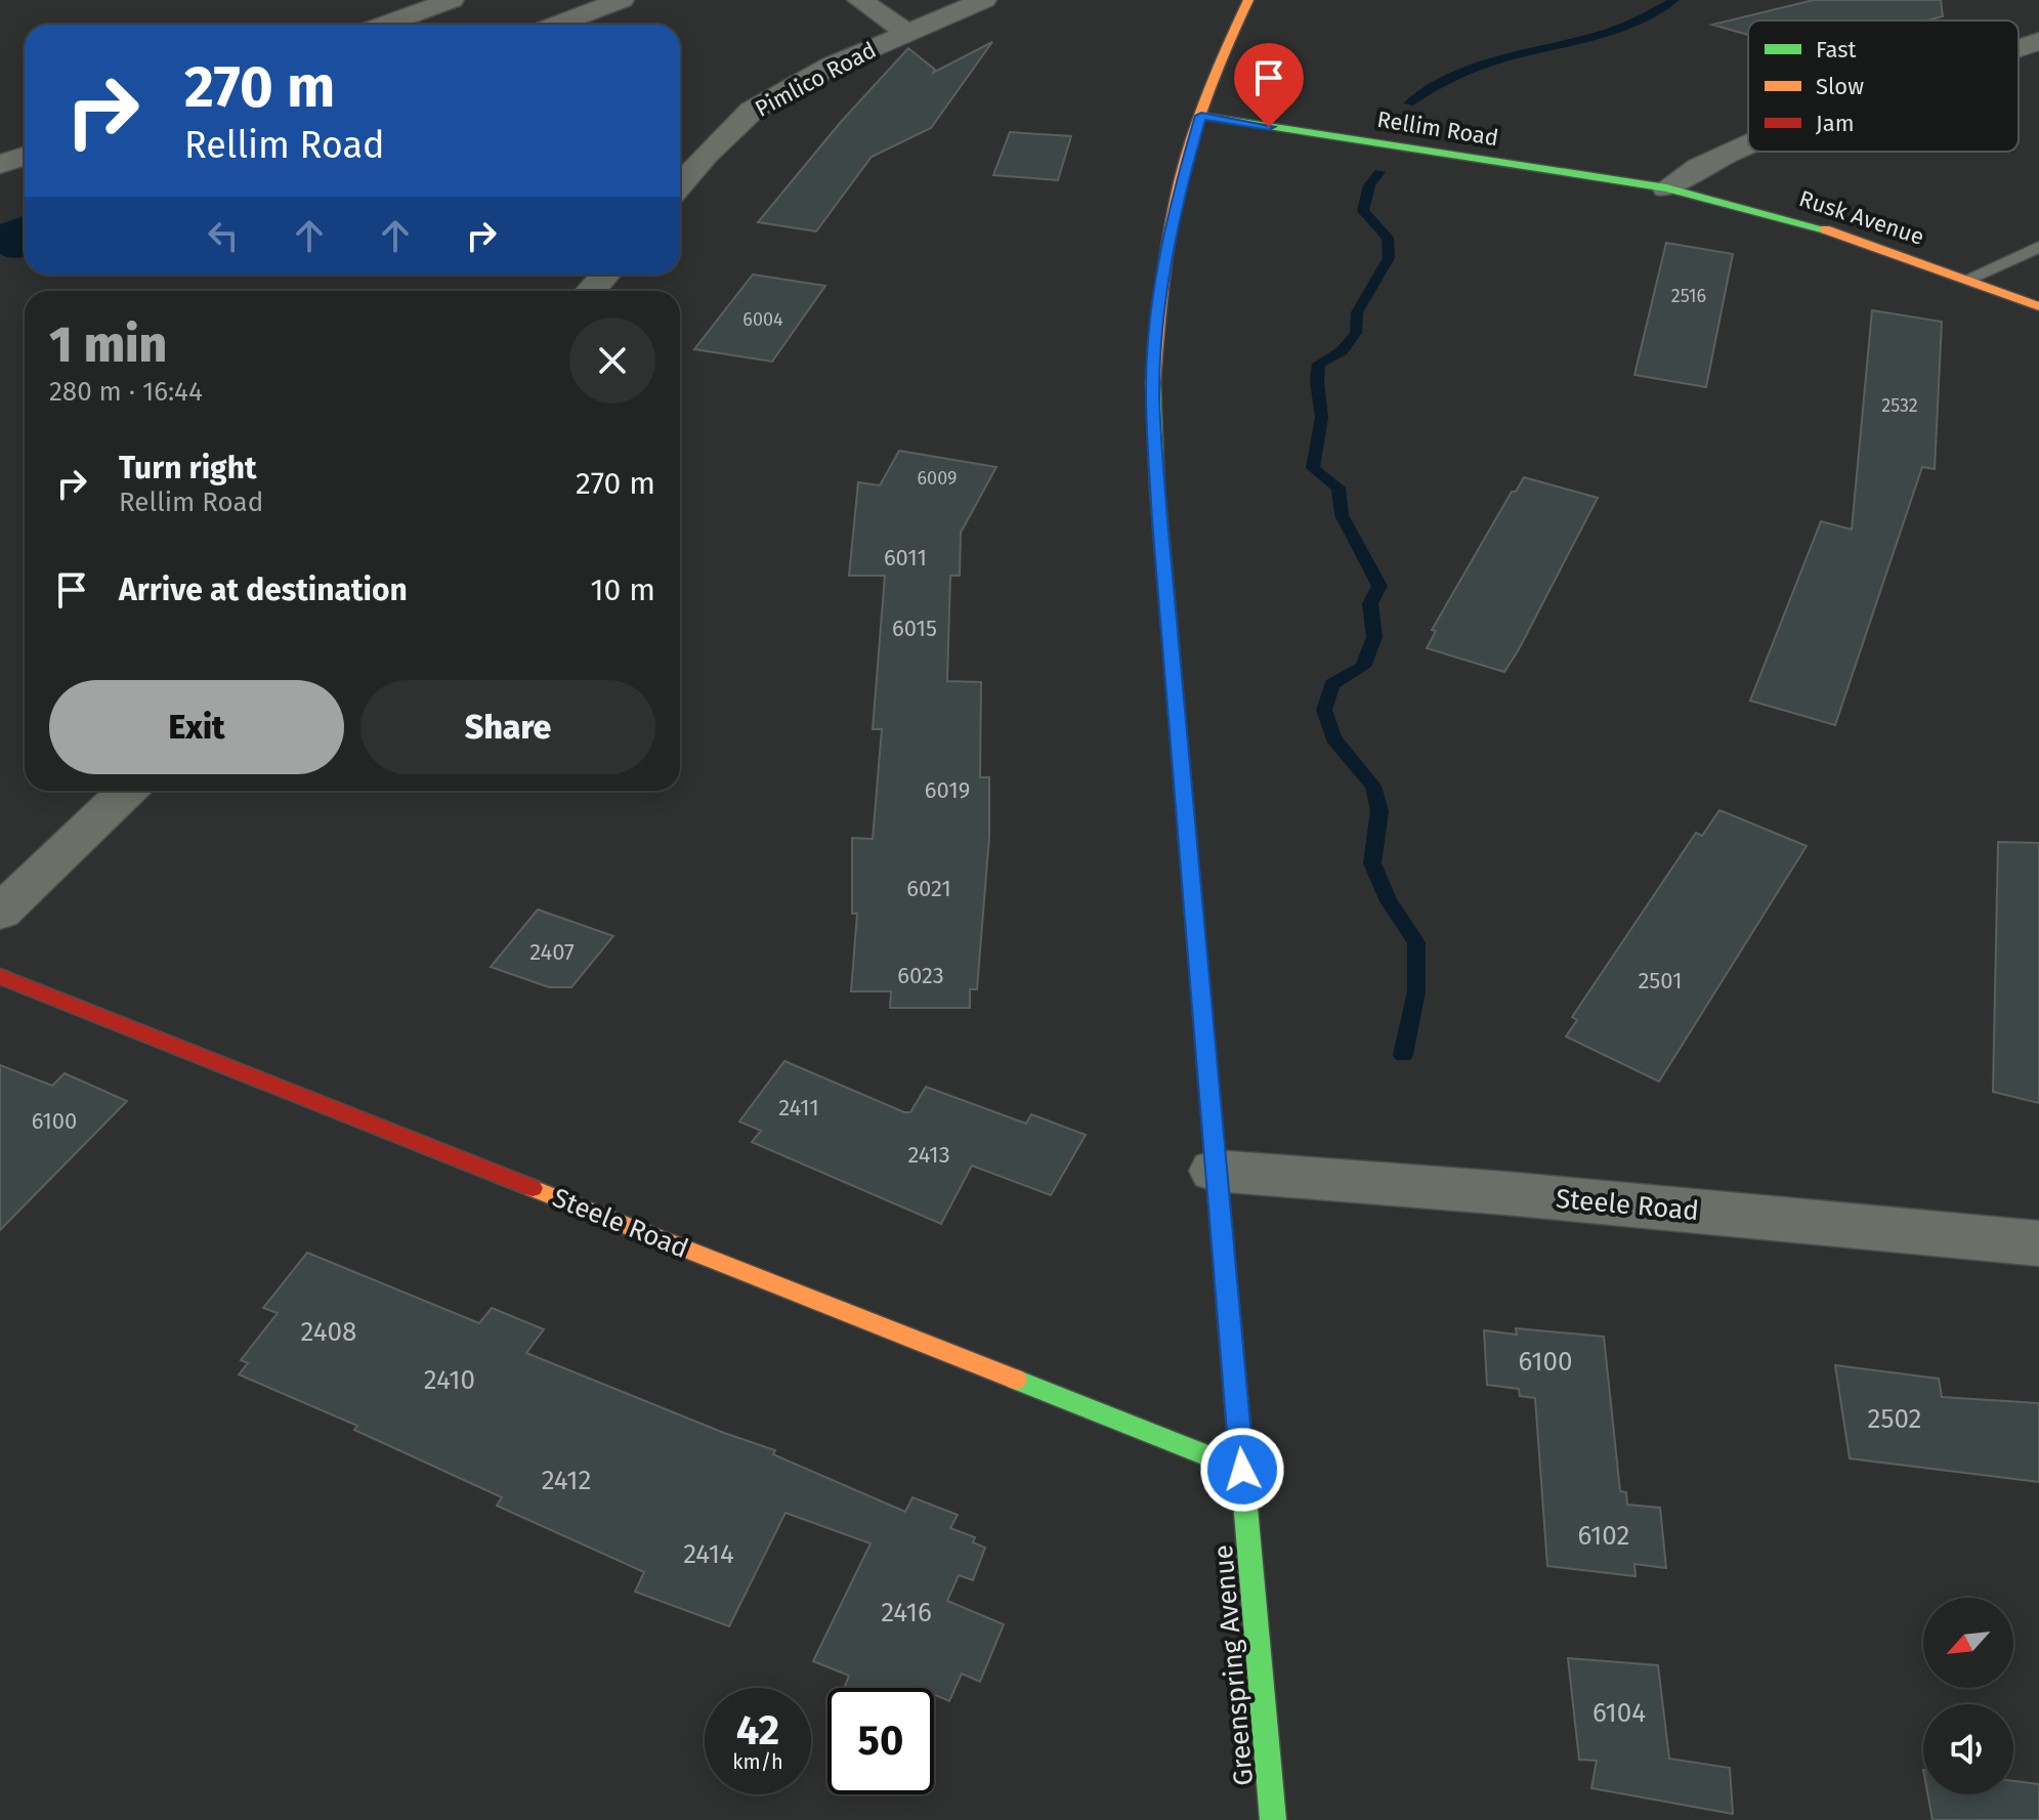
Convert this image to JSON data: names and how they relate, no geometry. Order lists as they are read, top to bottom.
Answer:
{
  "streets": {
    "main road": [
      "Rellim Road",
      "Rusk Avenue",
      "Steele Road",
      "Greenspring Avenue"
    ],
    "street": ["Pimlico Road"]
  },
  "crossings": [
    ["Rellim Road", "Rusk Avenue"],
    ["Rellim Road", "Greenspring Avenue"],
    ["Steele Road", "Greenspring Avenue"]
  ],
  "house_numbers": [
    "2516",
    "6004",
    "2532",
    "6009",
    "6011",
    "6015",
    "6019",
    "6021",
    "2407",
    "6023",
    "2501",
    "2411",
    "6100",
    "2413",
    "2408",
    "6100",
    "2410",
    "2502",
    "2412",
    "6102",
    "2414",
    "2416",
    "6104"
  ],
  "legend": ["Fast", "Slow", "Jam"],
  "north": "bottom left",
  "page": {
    "turn": ["270 m", "Rellim Road"],
    "heading": ["1 min", "280 m · 16:44"],
    "list": [
      {
        "name": "Turn right",
        "note": "Rellim Road",
        "value": "270 m"
      },
      {
        "name": "Arrive at destination",
        "value": "10 m"
      }
    ],
    "buttons": ["Exit", "Share"],
    "speed": "42 km/h",
    "limit": "50"
  }
}
